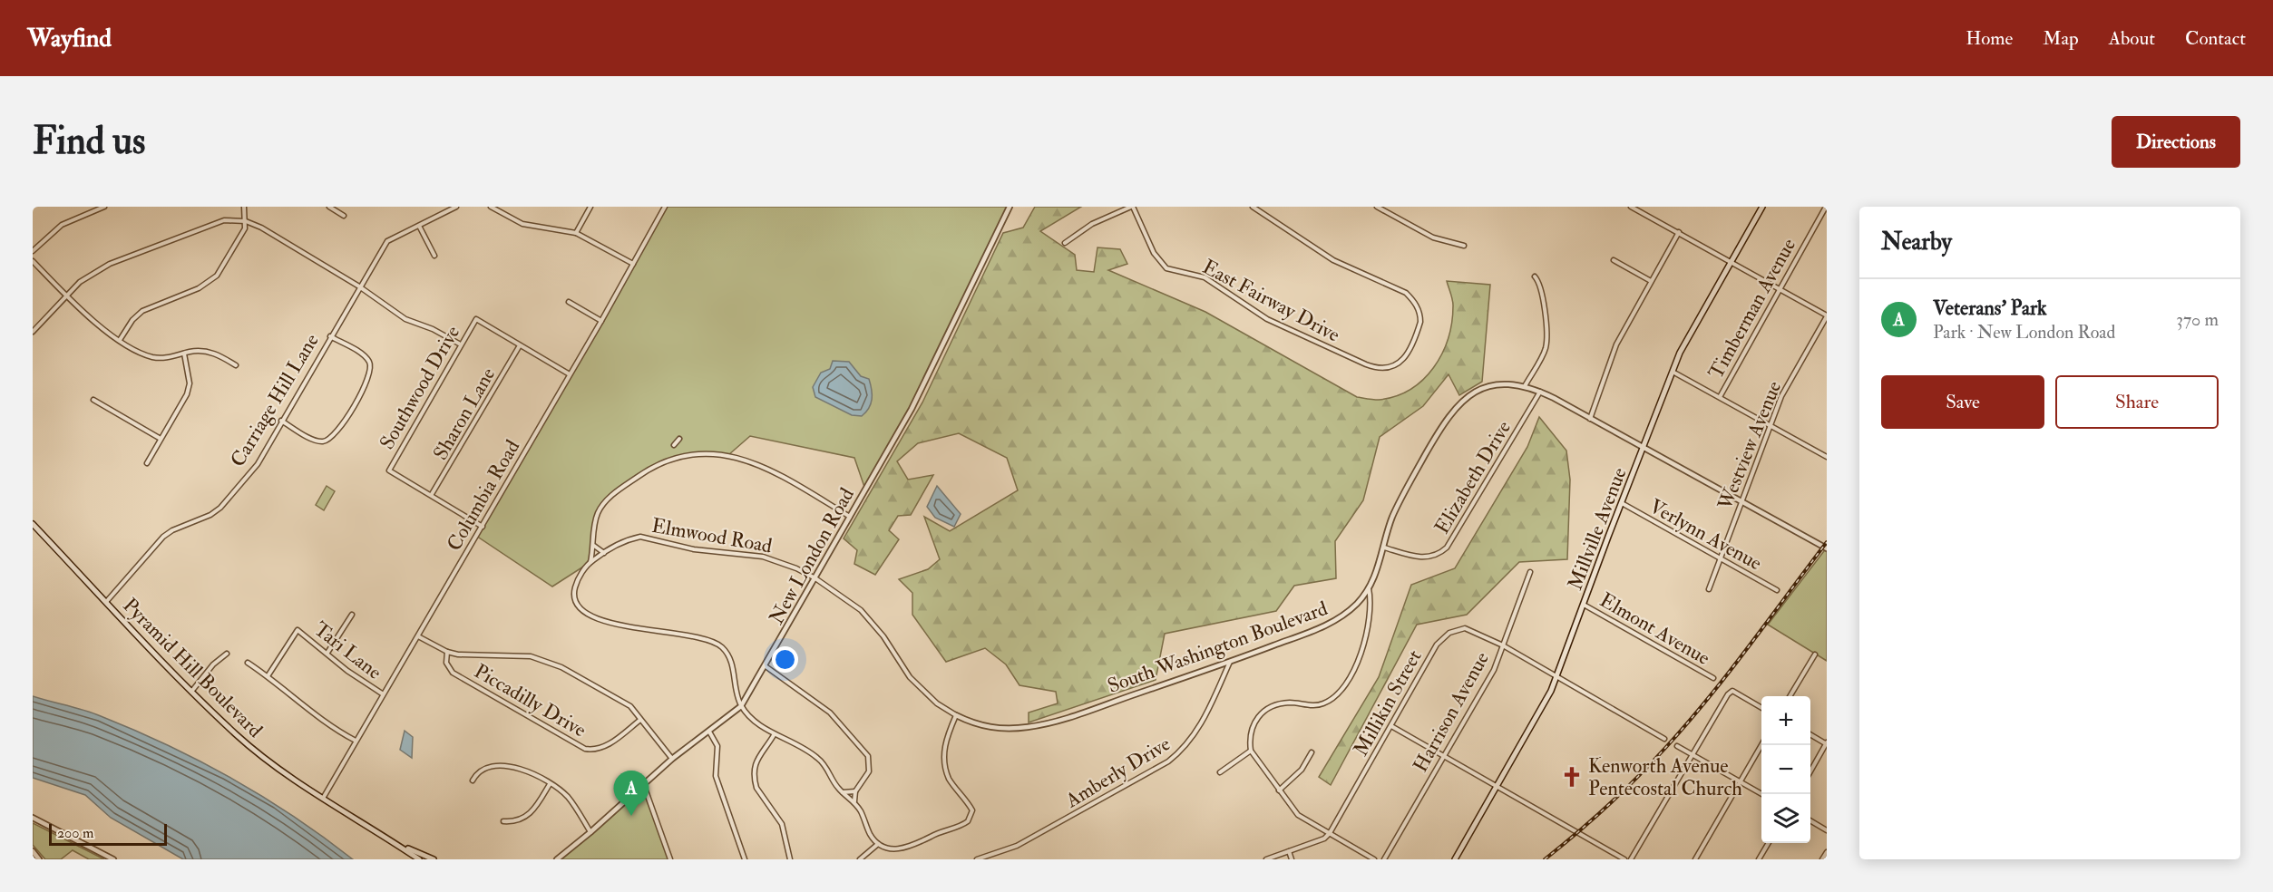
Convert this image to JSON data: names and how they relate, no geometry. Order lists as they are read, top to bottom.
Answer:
{
  "streets": {
    "main road": ["Millville Avenue", "Pyramid Hill Boulevard"],
    "street": [
      "East Fairway Drive",
      "Timberman Avenue",
      "Southwood Drive",
      "Carriage Hill Lane",
      "Sharon Lane",
      "Westview Avenue",
      "Elizabeth Drive",
      "Columbia Road",
      "Verlynn Avenue",
      "Elmwood Road",
      "New London Road",
      "Elmont Avenue",
      "South Washington Boulevard",
      "Tari Lane",
      "Piccadilly Drive",
      "Millikin Street",
      "Harrison Avenue",
      "Amberly Drive"
    ]
  },
  "crossings": [
    ["Southwood Drive", "Sharon Lane"],
    ["Carriage Hill Lane", "Pyramid Hill Boulevard"],
    ["Westview Avenue", "Verlynn Avenue"],
    ["Westview Avenue", "South Washington Boulevard"],
    ["Elizabeth Drive", "South Washington Boulevard"],
    ["Columbia Road", "Tari Lane"],
    ["Columbia Road", "Pyramid Hill Boulevard"],
    ["Millville Avenue", "Verlynn Avenue"],
    ["Millville Avenue", "Elmont Avenue"],
    ["Millville Avenue", "South Washington Boulevard"],
    ["Millville Avenue", "Millikin Street"],
    ["Elmwood Road", "New London Road"],
    ["Elmwood Road", "South Washington Boulevard"],
    ["New London Road", "South Washington Boulevard"],
    ["South Washington Boulevard", "Amberly Drive"],
    ["Millikin Street", "Harrison Avenue"]
  ],
  "places": {
    "church": ["Kenworth Avenue Pentecostal Church"]
  },
  "scale_bar": "200 m",
  "page": {
    "header": "Wayfind",
    "nav": [
      "Home",
      "Map",
      "About",
      "Contact"
    ],
    "buttons": [
      "Directions",
      ["Save", "Share"]
    ],
    "title": "Find us",
    "heading": "Nearby",
    "list": [
      {
        "mark": "A",
        "name": "Veterans’ Park",
        "note": "Park · New London Road",
        "value": "370 m"
      }
    ],
    "map_buttons": ["+", "−"],
    "pins": "A",
    "scale": "200 m"
  }
}
